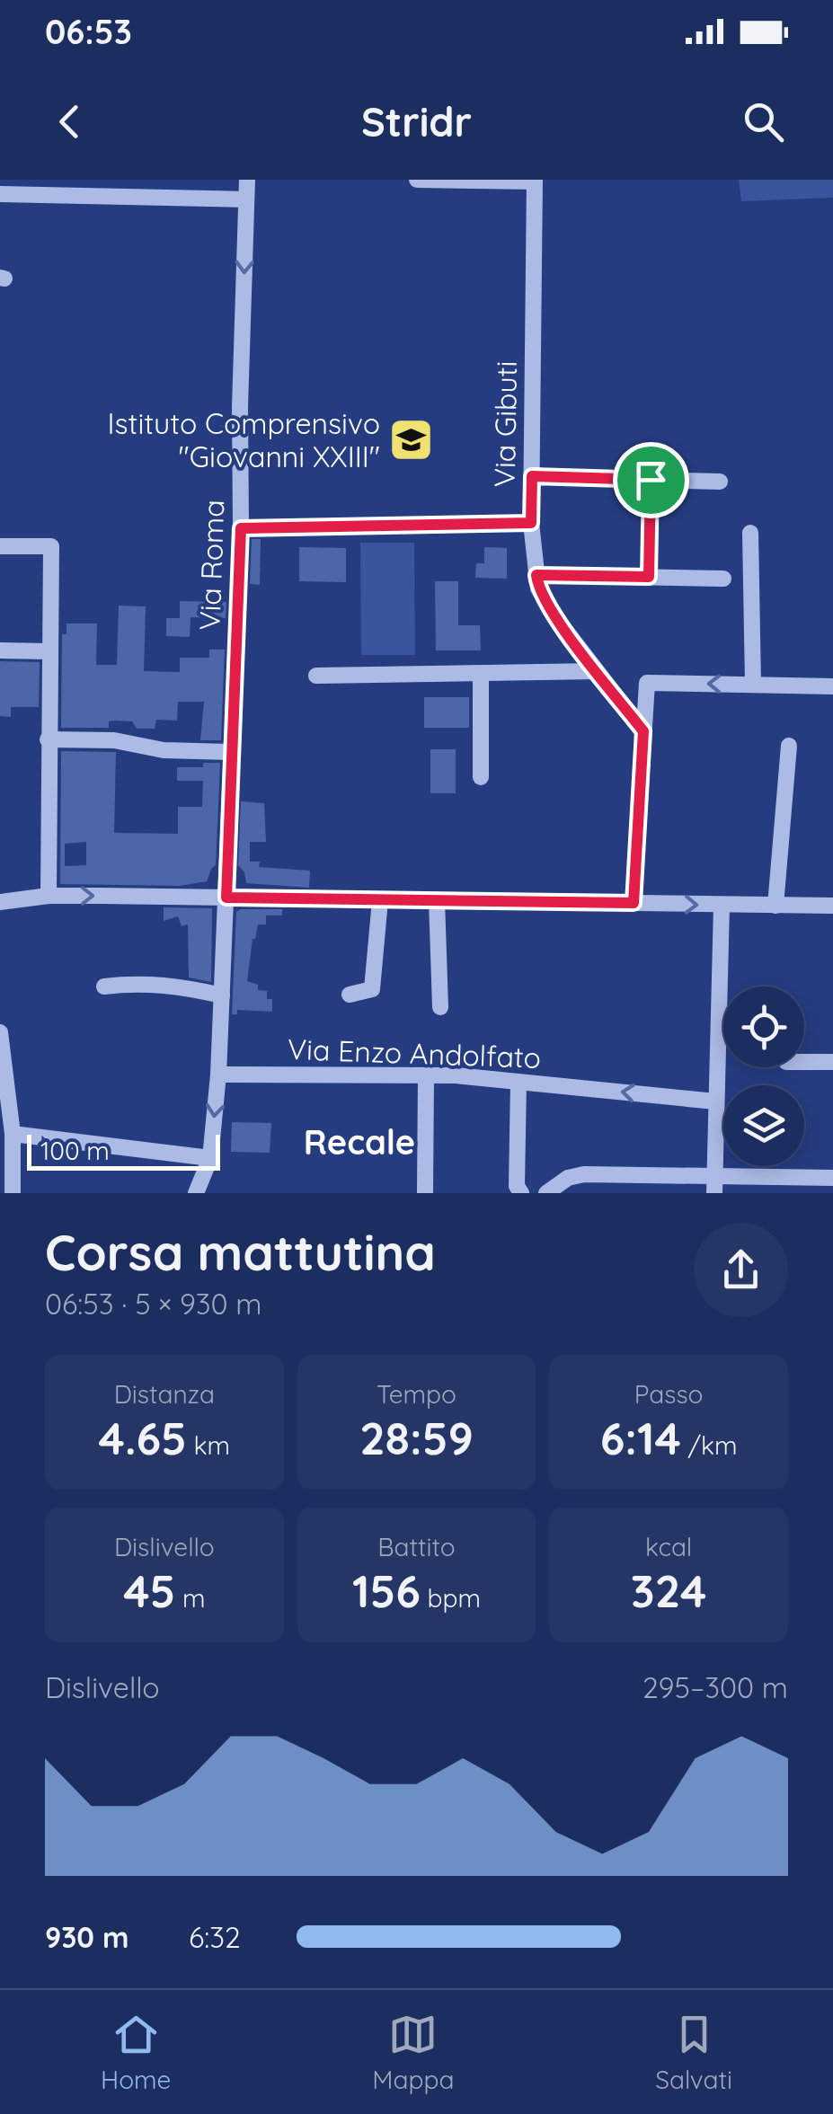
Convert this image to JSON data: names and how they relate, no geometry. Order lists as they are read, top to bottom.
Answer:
{
  "streets": {
    "street": ["Via Gibuti", "Via Roma", "Via Enzo Andolfato"]
  },
  "crossings": [
    ["Via Roma", "Via Enzo Andolfato"]
  ],
  "one_way": ["Via Roma"],
  "districts": ["Recale"],
  "places": {
    "school or university": ["Istituto Comprensivo \"Giovanni XXIII\""]
  },
  "scale_bar": "100 m",
  "page": {
    "status": "06:53",
    "header": "Stridr",
    "scale": "100 m",
    "heading": ["Corsa mattutina", "06:53 · 5 × 930 m"],
    "stats": [
      ["Distanza", "4.65 km"],
      ["Tempo", "28:59"],
      ["Passo", "6:14 /km"],
      ["Dislivello", "45 m"],
      ["Battito", "156 bpm"],
      ["kcal", "324"]
    ],
    "chart": ["Dislivello", "295–300 m"],
    "list": [
      {
        "name": "930 m",
        "note": "6:32"
      }
    ],
    "tabs": ["Home", "Mappa", "Salvati"]
  }
}
